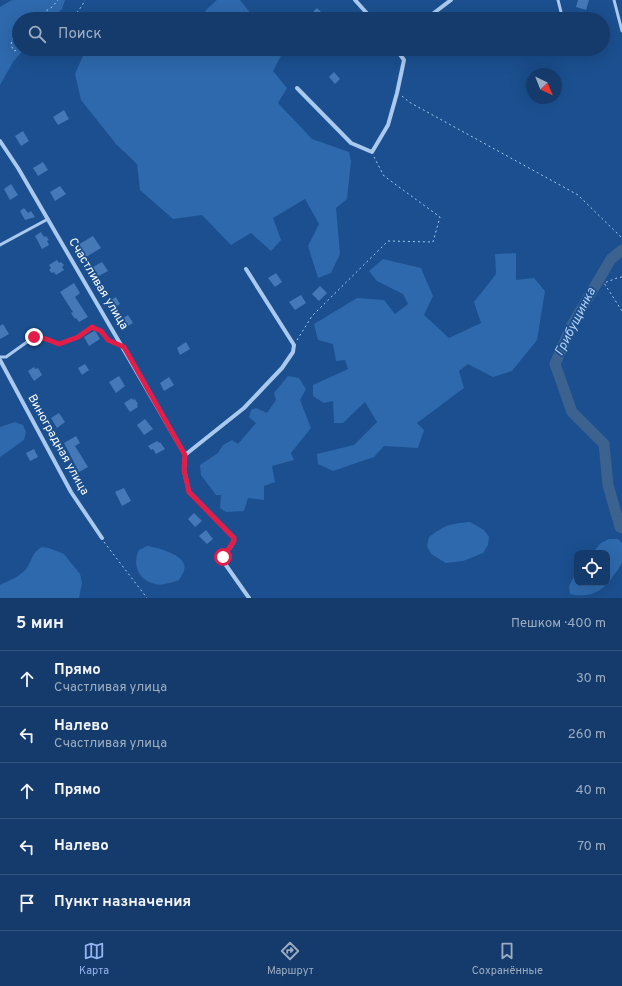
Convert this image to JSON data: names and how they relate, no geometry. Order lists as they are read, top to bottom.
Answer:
{
  "streets": {
    "street": ["Счастливая улица", "Виноградная улица"]
  },
  "water": ["Грибущинка"],
  "north": "bottom right",
  "page": {
    "search": "Поиск",
    "heading": ["5 мин", "Пешком · 400 m"],
    "list": [
      ["Прямо", "Счастливая улица", "30 m"],
      ["Налево", "Счастливая улица", "260 m"],
      ["Прямо", "40 m"],
      ["Налево", "70 m"],
      "Пункт назначения"
    ],
    "nav": ["Карта", "Маршрут", "Сохранённые"]
  }
}
